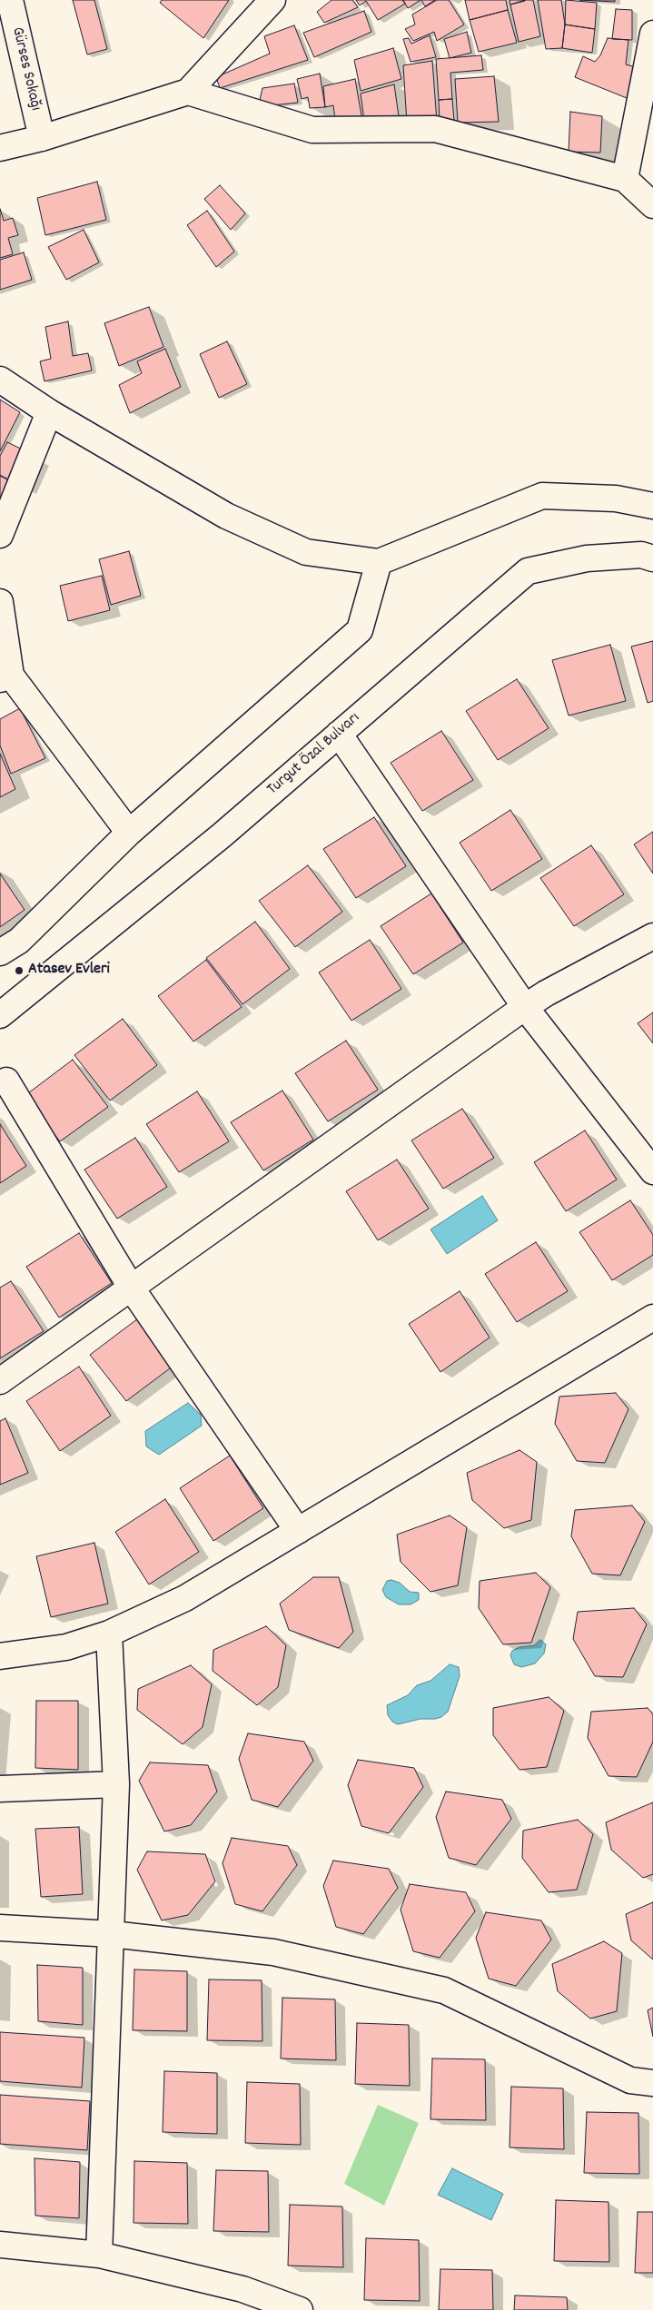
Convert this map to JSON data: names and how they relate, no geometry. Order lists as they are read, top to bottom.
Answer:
{
  "streets": {
    "street": ["Gürses Sokağı", "Turgut Özal Bulvarı"]
  },
  "places": ["Atasev Evleri"]
}
